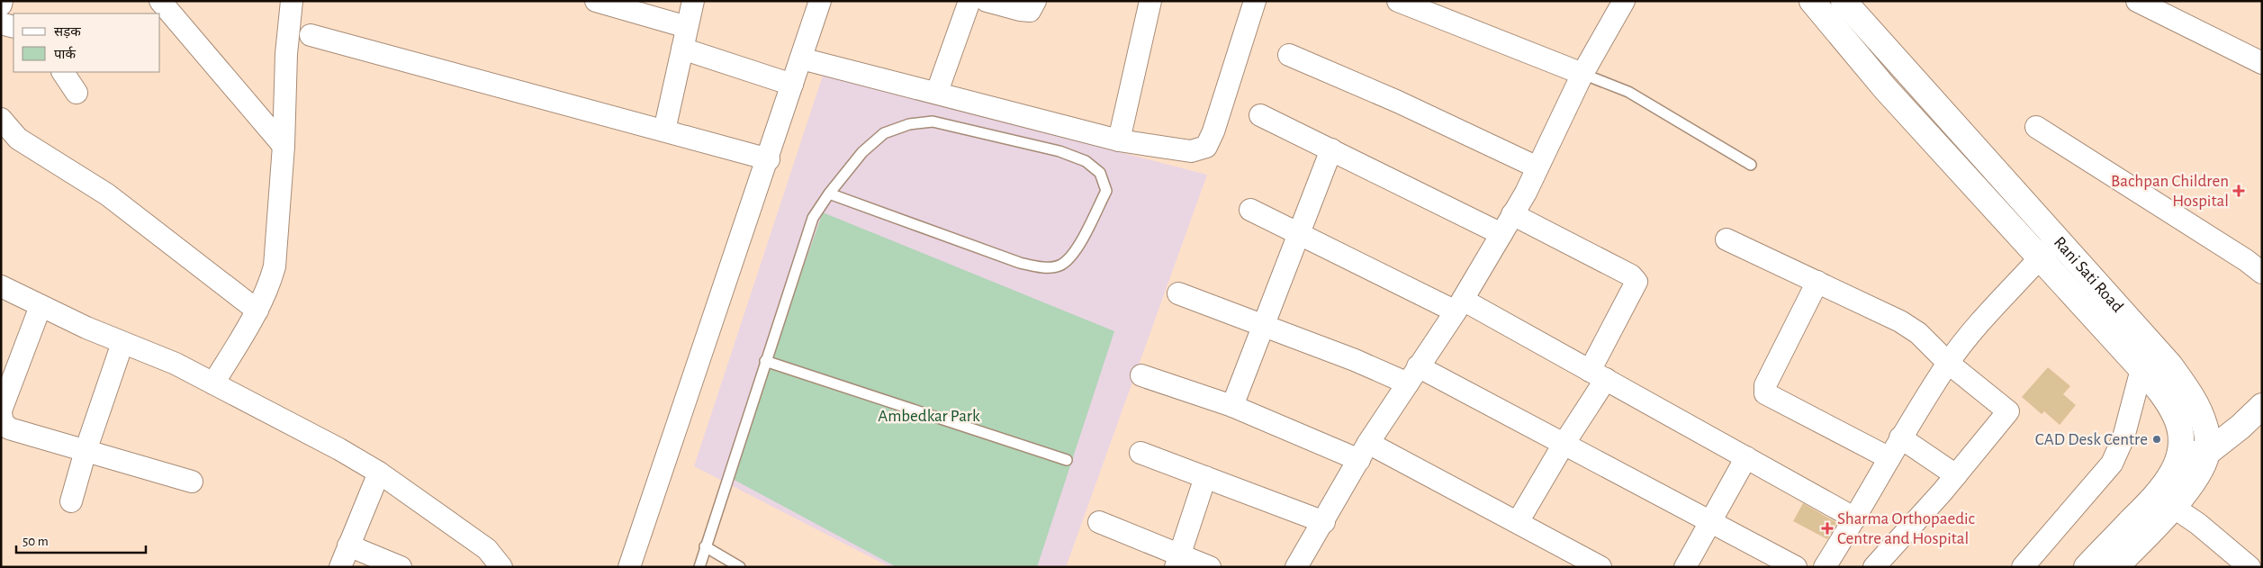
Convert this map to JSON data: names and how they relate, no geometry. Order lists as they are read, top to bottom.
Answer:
{
  "streets": {
    "street": ["Rani Sati Road"]
  },
  "parks": ["Ambedkar Park"],
  "places": {
    "health": ["Bachpan Children Hospital", "Sharma Orthopaedic Centre and Hospital"],
    "other": ["CAD Desk Centre"]
  },
  "legend": ["सड़क", "पार्क"],
  "scale_bar": "50 m"
}
